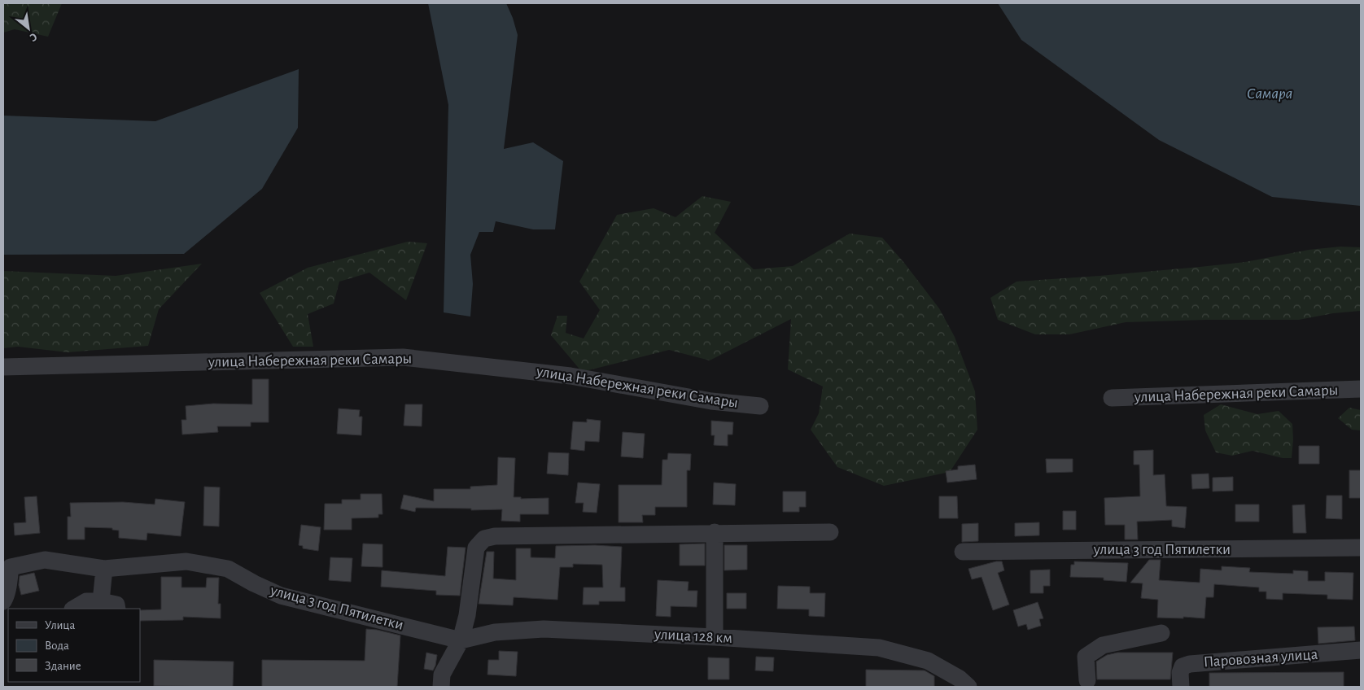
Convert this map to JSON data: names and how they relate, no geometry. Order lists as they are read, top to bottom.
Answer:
{
  "streets": {
    "street": [
      "улица Набережная реки Самары",
      "улица 3 год Пятилетки",
      "улица 128 км",
      "Паровозная улица"
    ]
  },
  "crossings": [
    ["улица 3 год Пятилетки", "улица 128 км"]
  ],
  "water": ["Самара"],
  "legend": ["Улица", "Вода", "Здание"],
  "north": "bottom right"
}
